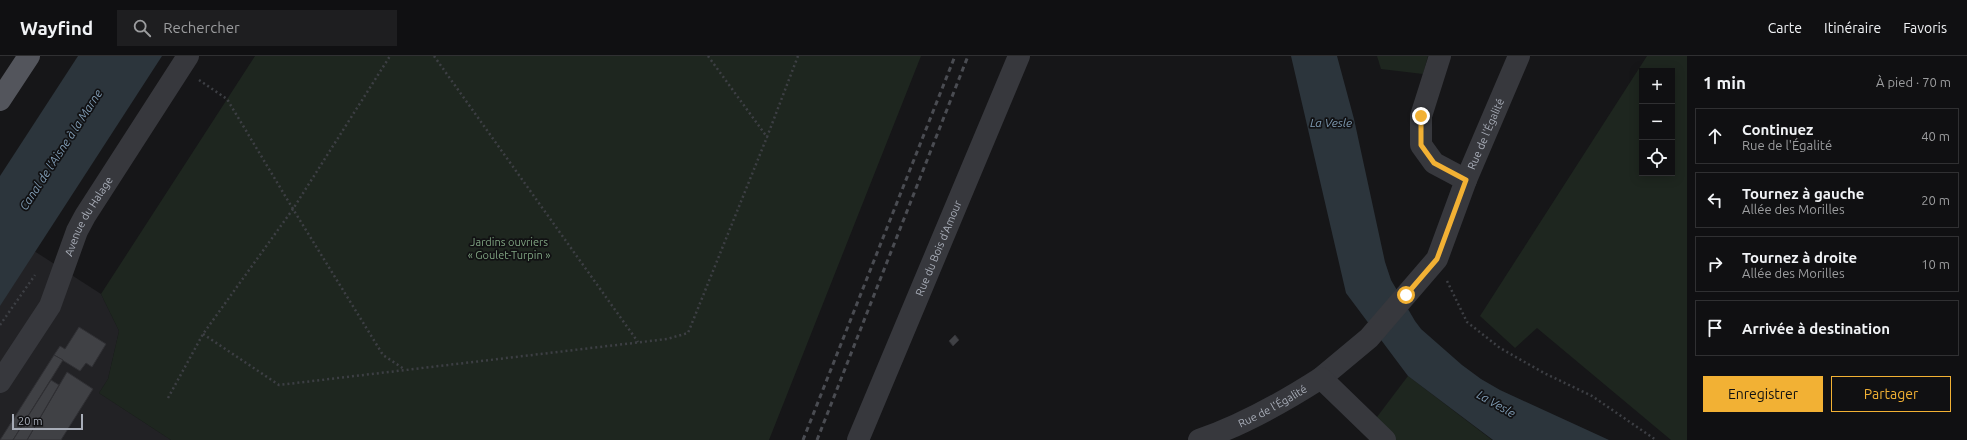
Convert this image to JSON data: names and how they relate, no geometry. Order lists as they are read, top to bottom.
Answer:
{
  "streets": {
    "street": ["Rue de l'Égalité", "Avenue du Halage", "Rue du Bois d'Amour"]
  },
  "water": ["La Vesle", "Canal de l'Aisne à la Marne"],
  "parks": ["Jardins ouvriers « Goulet-Turpin »"],
  "scale_bar": "20 m",
  "page": {
    "header": "Wayfind",
    "search": "Rechercher",
    "nav": ["Carte", "Itinéraire", "Favoris"],
    "heading": ["1 min", "À pied · 70 m"],
    "map_buttons": ["+", "−"],
    "list": [
      ["Continuez", "Rue de l'Égalité", "40 m"],
      ["Tournez à gauche", "Allée des Morilles", "20 m"],
      ["Tournez à droite", "Allée des Morilles", "10 m"],
      "Arrivée à destination"
    ],
    "buttons": ["Enregistrer", "Partager"],
    "scale": "20 m"
  }
}
